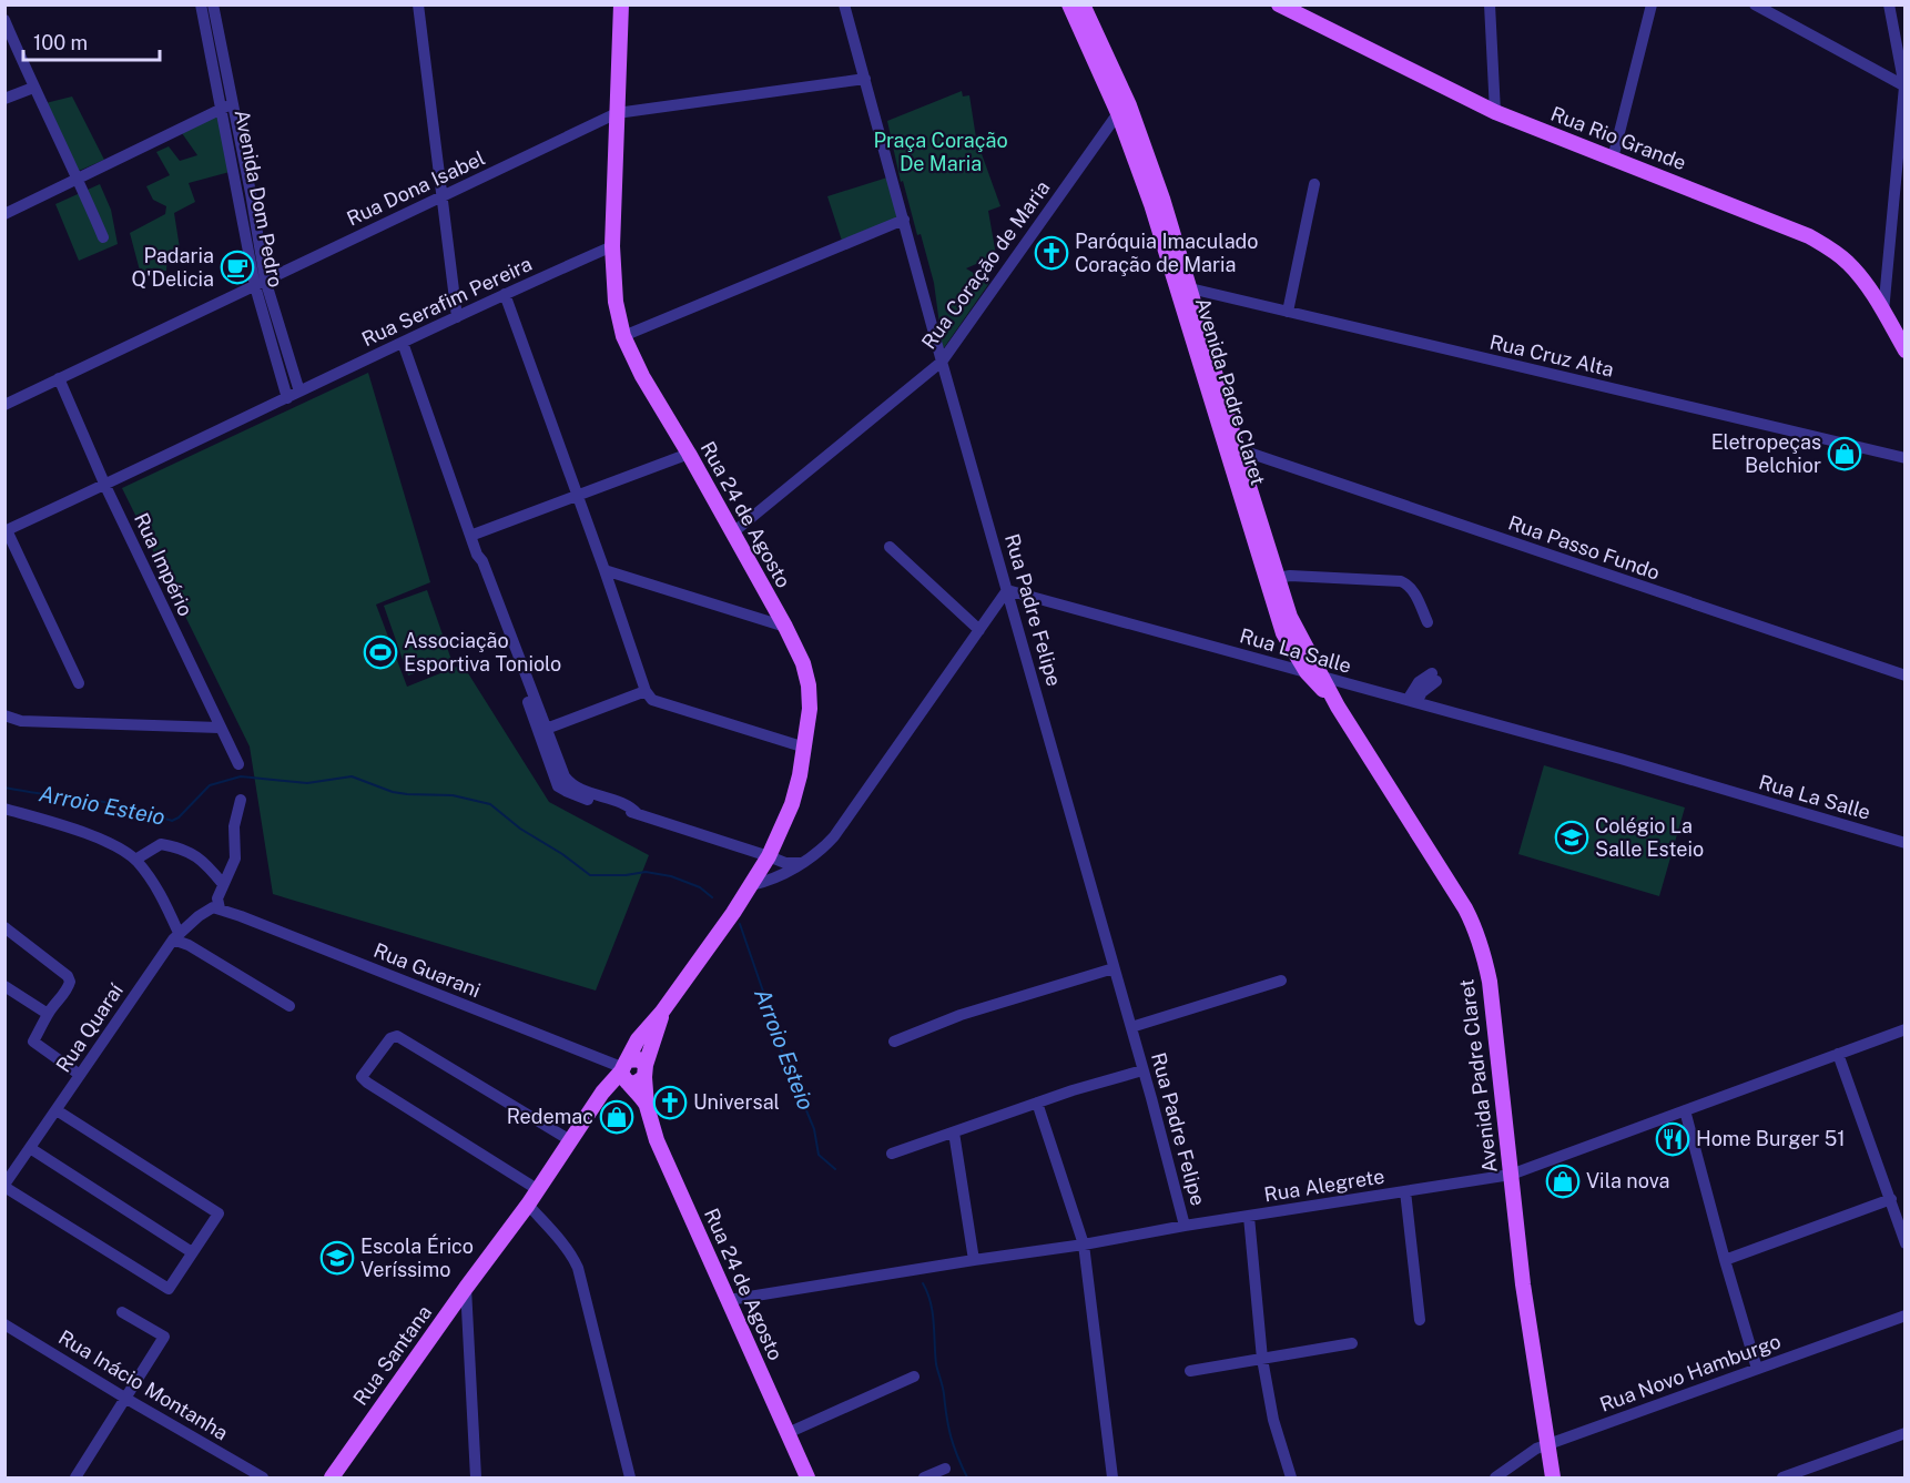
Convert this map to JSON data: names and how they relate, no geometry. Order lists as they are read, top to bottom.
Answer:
{
  "streets": {
    "main road": [
      "Rua Rio Grande",
      "Avenida Padre Claret",
      "Rua 24 de Agosto",
      "Rua Santana"
    ],
    "street": [
      "Rua Dona Isabel",
      "Avenida Dom Pedro",
      "Rua Coração de Maria",
      "Rua Serafim Pereira",
      "Rua Cruz Alta",
      "Rua Passo Fundo",
      "Rua Império",
      "Rua Padre Felipe",
      "Rua La Salle",
      "Rua Guarani",
      "Rua Quaraí",
      "Rua Alegrete",
      "Rua Novo Hamburgo",
      "Rua Inácio Montanha"
    ]
  },
  "crossings": [
    ["Rua Dona Isabel", "Avenida Dom Pedro"],
    ["Rua Dona Isabel", "Rua 24 de Agosto"],
    ["Rua Dona Isabel", "Rua Império"],
    ["Rua Dona Isabel", "Rua Padre Felipe"],
    ["Avenida Dom Pedro", "Rua Serafim Pereira"],
    ["Rua Coração de Maria", "Avenida Padre Claret"],
    ["Rua Coração de Maria", "Rua 24 de Agosto"],
    ["Rua Coração de Maria", "Rua Padre Felipe"],
    ["Rua Serafim Pereira", "Rua 24 de Agosto"],
    ["Rua Serafim Pereira", "Rua Império"],
    ["Rua Cruz Alta", "Avenida Padre Claret"],
    ["Avenida Padre Claret", "Rua Passo Fundo"],
    ["Avenida Padre Claret", "Rua La Salle"],
    ["Avenida Padre Claret", "Rua Alegrete"],
    ["Avenida Padre Claret", "Rua Novo Hamburgo"],
    ["Rua 24 de Agosto", "Rua Guarani"],
    ["Rua 24 de Agosto", "Rua Alegrete"],
    ["Rua 24 de Agosto", "Rua Santana"],
    ["Rua Padre Felipe", "Rua La Salle"],
    ["Rua Padre Felipe", "Rua Alegrete"],
    ["Rua Guarani", "Rua Quaraí"],
    ["Rua Guarani", "Rua Santana"]
  ],
  "water": ["Arroio Esteio"],
  "parks": ["Praça Coração De Maria"],
  "places": {
    "church": ["Paróquia Imaculado Coração de Maria", "Universal"],
    "cafe": ["Padaria Q'Delicia"],
    "shop": ["Eletropeças Belchior", "Redemac", "Vila nova"],
    "sports": ["Associação Esportiva Toniolo"],
    "school or university": ["Colégio La Salle Esteio", "Escola Érico Veríssimo"],
    "restaurant": ["Home Burger 51"]
  },
  "scale_bar": "100 m"
}
